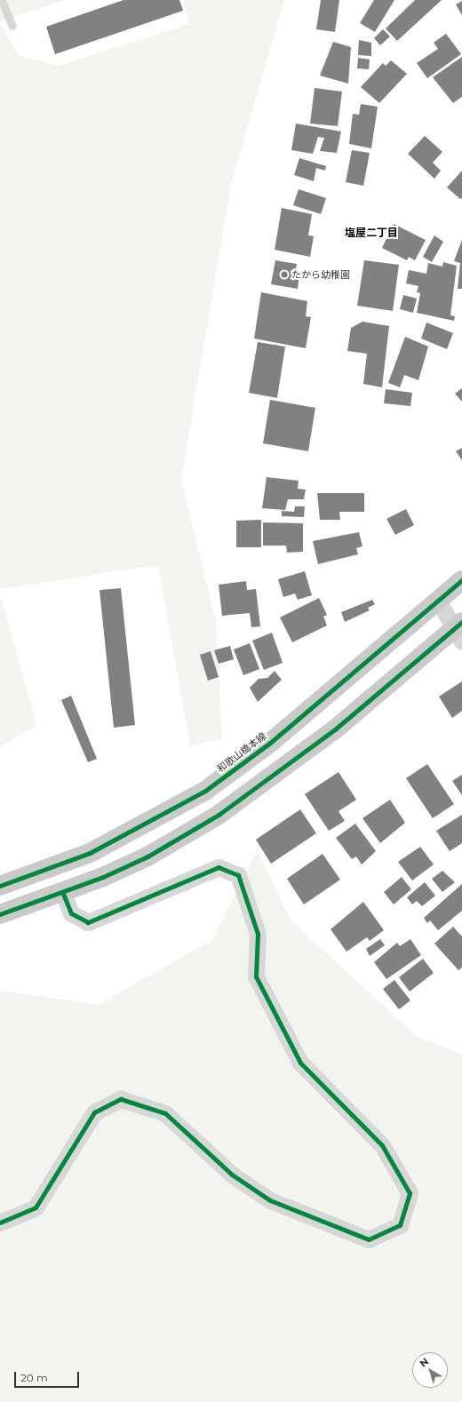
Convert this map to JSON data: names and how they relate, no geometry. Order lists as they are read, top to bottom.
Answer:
{
  "streets": {
    "main road": ["和歌山橋本線"]
  },
  "districts": ["塩屋二丁目"],
  "places": ["たから幼稚園"],
  "scale_bar": "20 m",
  "north": "top left"
}
